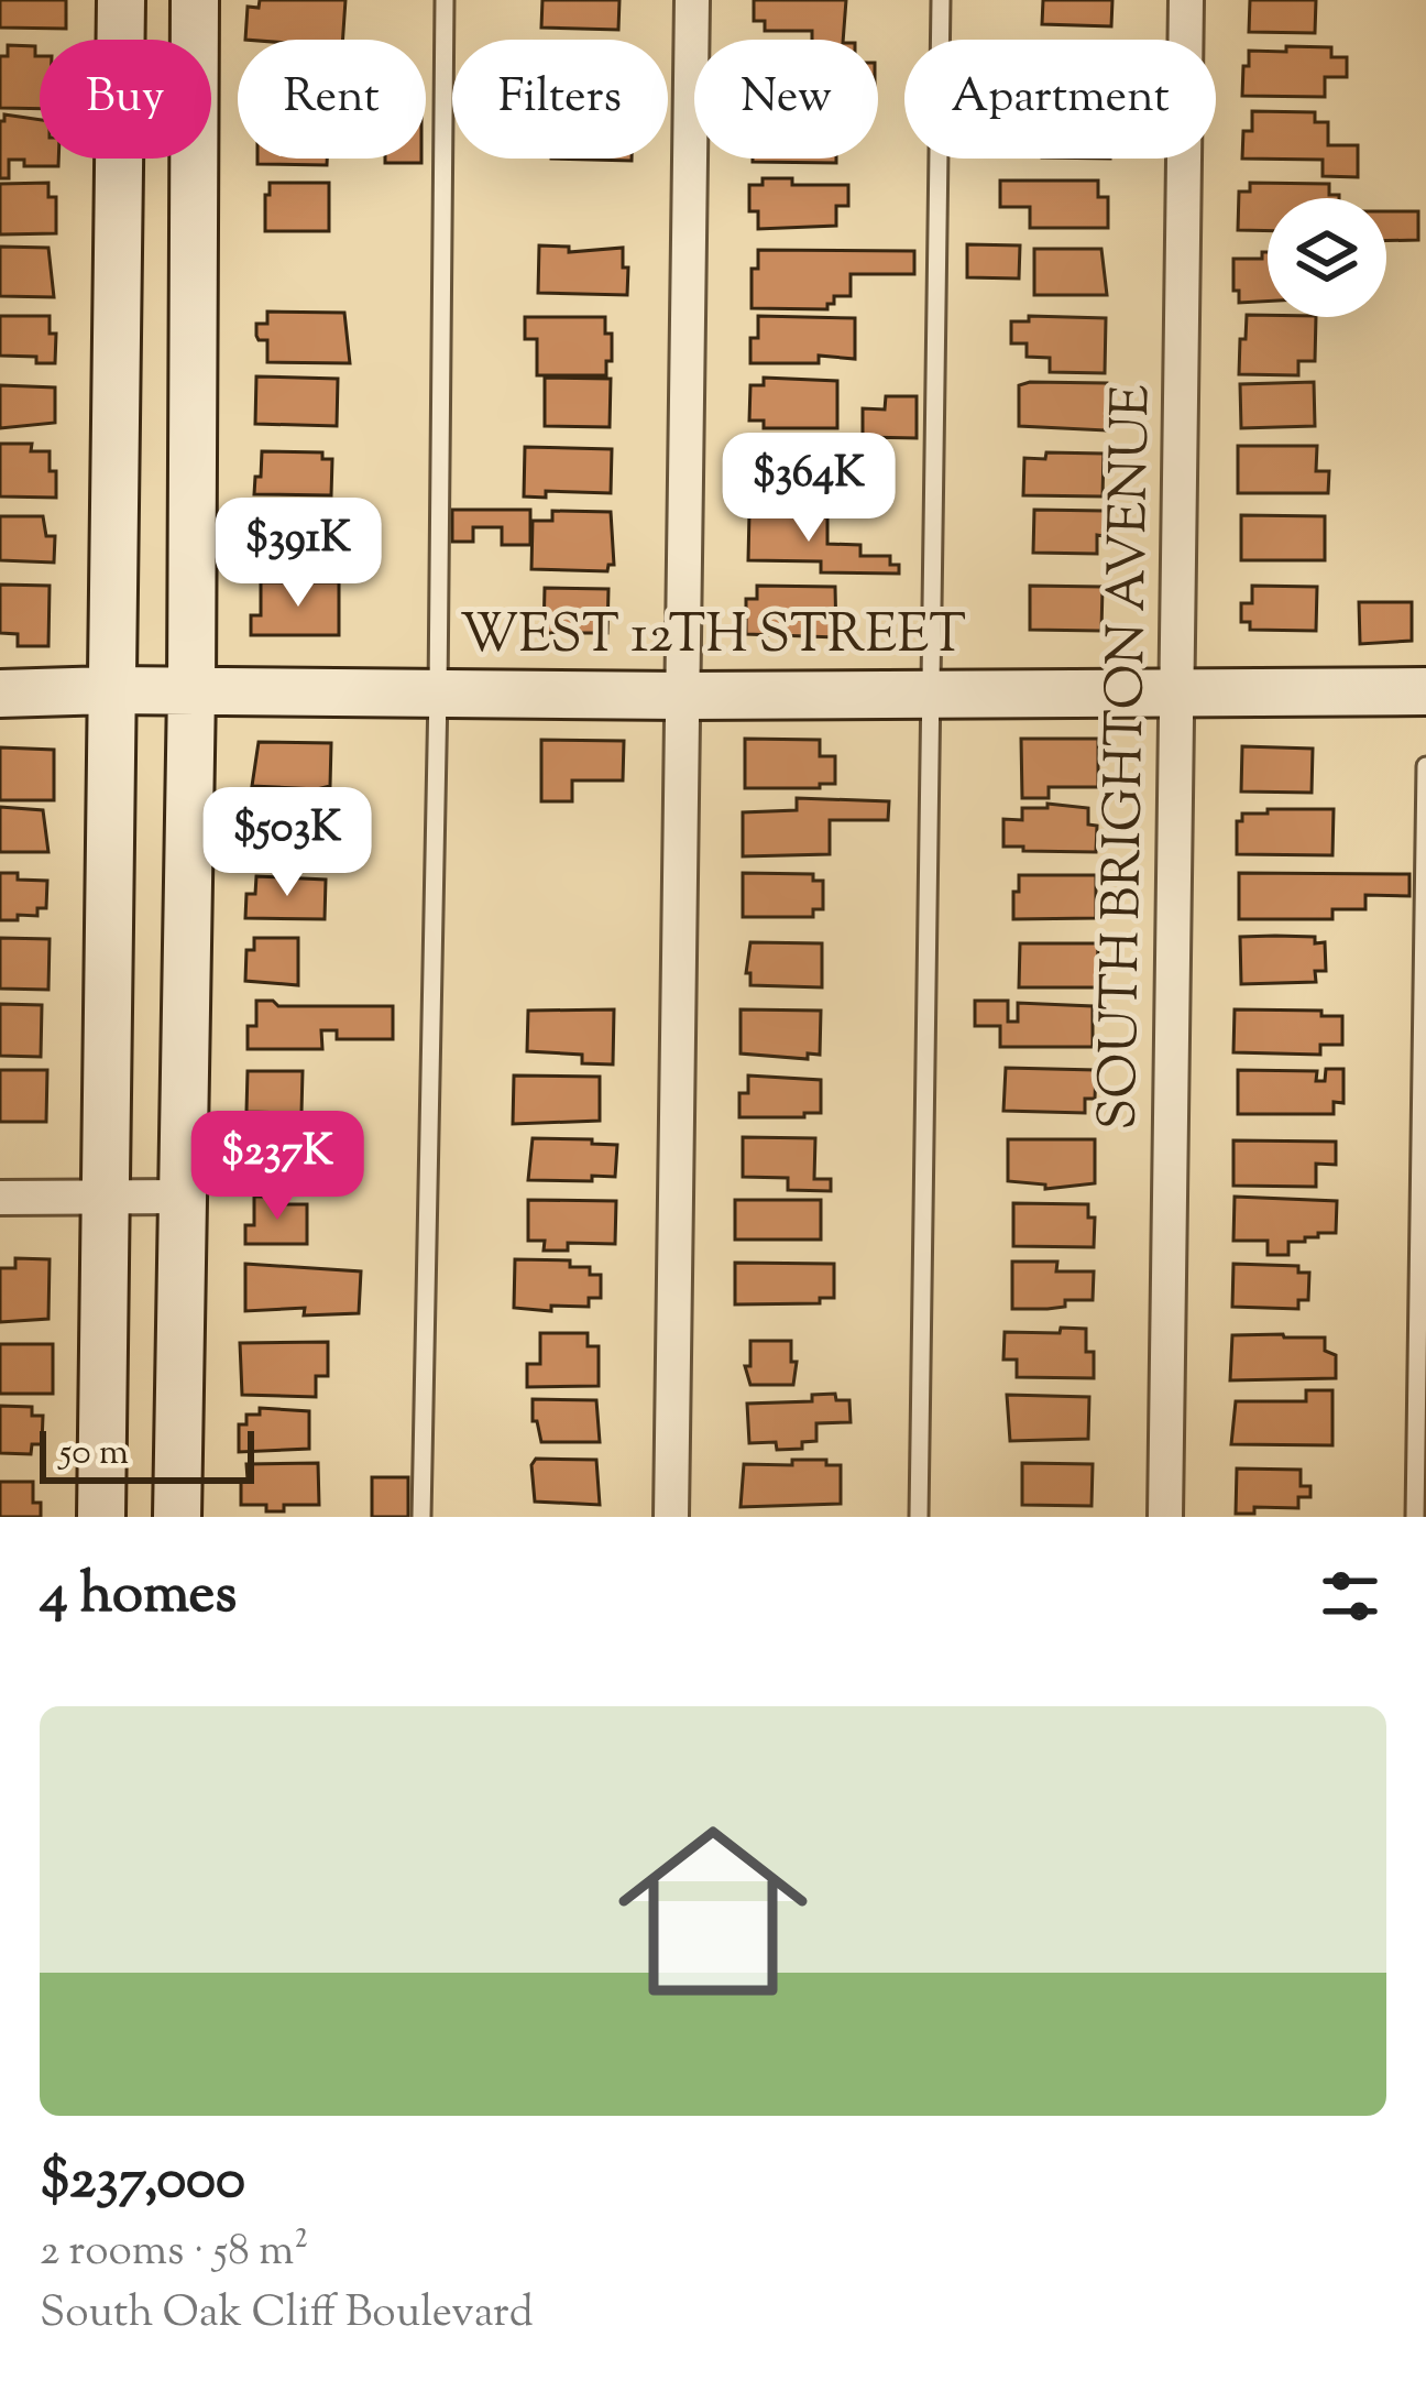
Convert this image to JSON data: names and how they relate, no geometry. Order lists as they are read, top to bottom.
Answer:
{
  "streets": {
    "street": ["WEST 12TH STREET", "SOUTH BRIGHTON AVENUE"]
  },
  "crossings": [
    ["WEST 12TH STREET", "SOUTH BRIGHTON AVENUE"]
  ],
  "scale_bar": "50 m",
  "page": {
    "chip": [
      "Buy",
      "Rent",
      "Filters",
      "New",
      "Apartment"
    ],
    "price": [
      "$364K",
      "$391K",
      "$503K",
      "$237K"
    ],
    "scale": "50 m",
    "heading": "4 homes",
    "list": [
      {
        "name": "$237,000",
        "note": "2 rooms · 58 m² · South Oak Cliff Boulevard"
      }
    ]
  }
}
